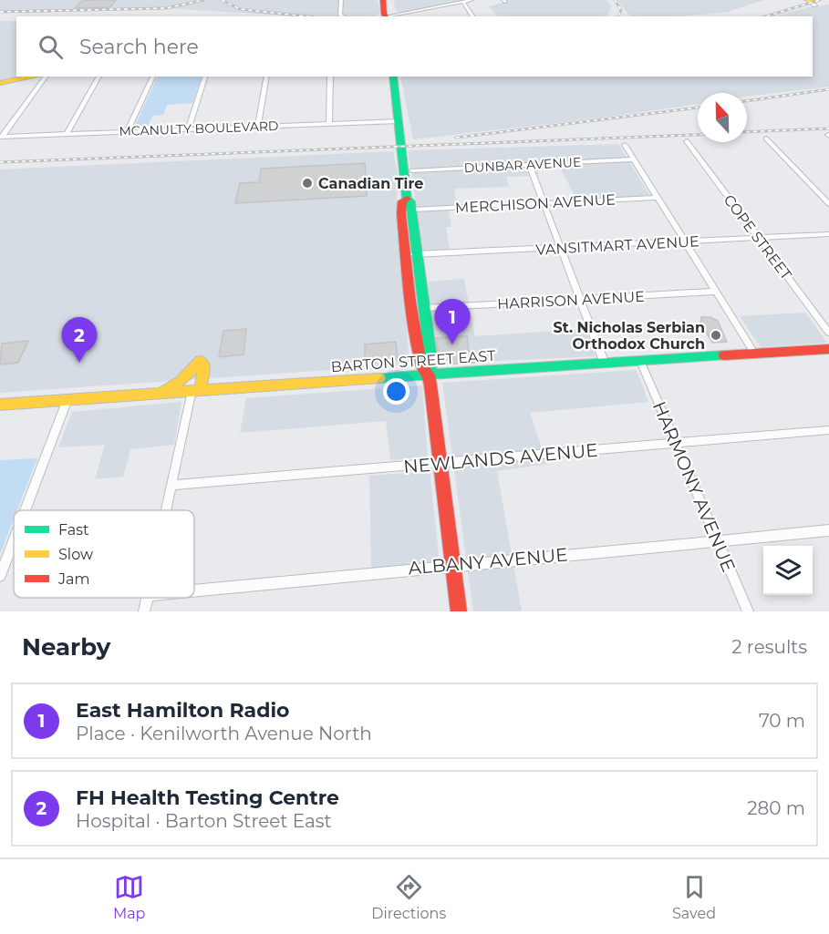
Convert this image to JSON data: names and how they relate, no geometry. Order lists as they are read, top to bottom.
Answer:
{
  "streets": {
    "main road": ["BARTON STREET EAST"],
    "street": [
      "MCANULTY BOULEVARD",
      "DUNBAR AVENUE",
      "MERCHISON AVENUE",
      "COPE STREET",
      "VANSITMART AVENUE",
      "HARRISON AVENUE",
      "NEWLANDS AVENUE",
      "HARMONY AVENUE",
      "ALBANY AVENUE"
    ]
  },
  "crossings": [
    ["COPE STREET", "VANSITMART AVENUE"],
    ["BARTON STREET EAST", "HARMONY AVENUE"],
    ["NEWLANDS AVENUE", "HARMONY AVENUE"],
    ["HARMONY AVENUE", "ALBANY AVENUE"]
  ],
  "places": ["Canadian Tire", "St. Nicholas Serbian Orthodox Church"],
  "legend": ["Fast", "Slow", "Jam"],
  "north": "top",
  "page": {
    "search": "Search here",
    "pins": ["1", "2"],
    "heading": ["Nearby", "2 results"],
    "list": [
      {
        "mark": "1",
        "name": "East Hamilton Radio",
        "note": "Place · Kenilworth Avenue North",
        "value": "70 m"
      },
      {
        "mark": "2",
        "name": "FH Health Testing Centre",
        "note": "Hospital · Barton Street East",
        "value": "280 m"
      }
    ],
    "nav": ["Map", "Directions", "Saved"]
  }
}
